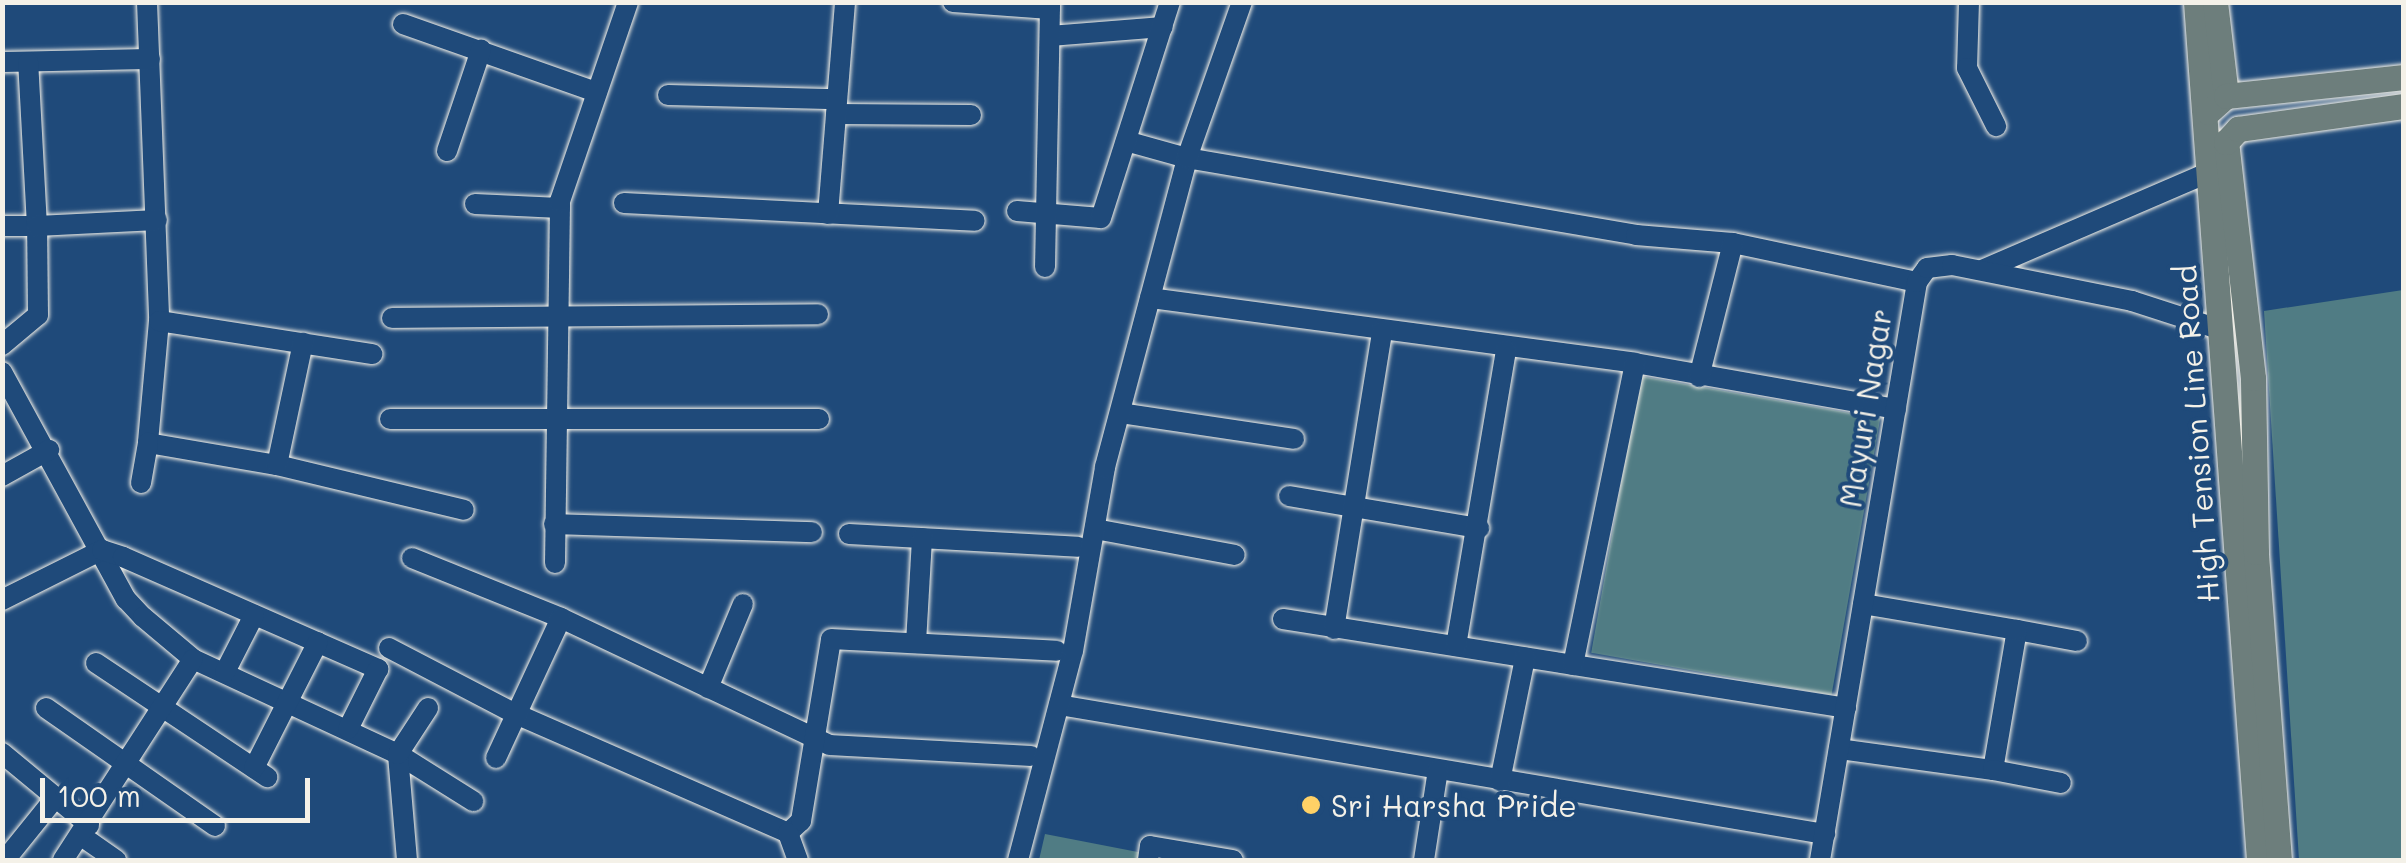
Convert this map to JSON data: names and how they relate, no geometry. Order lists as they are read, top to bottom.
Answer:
{
  "streets": {
    "main road": ["High Tension Line Road"],
    "street": ["Mayuri Nagar"]
  },
  "crossings": [
    ["Mayuri Nagar", "High Tension Line Road"]
  ],
  "places": ["Sri Harsha Pride"],
  "scale_bar": "100 m"
}
